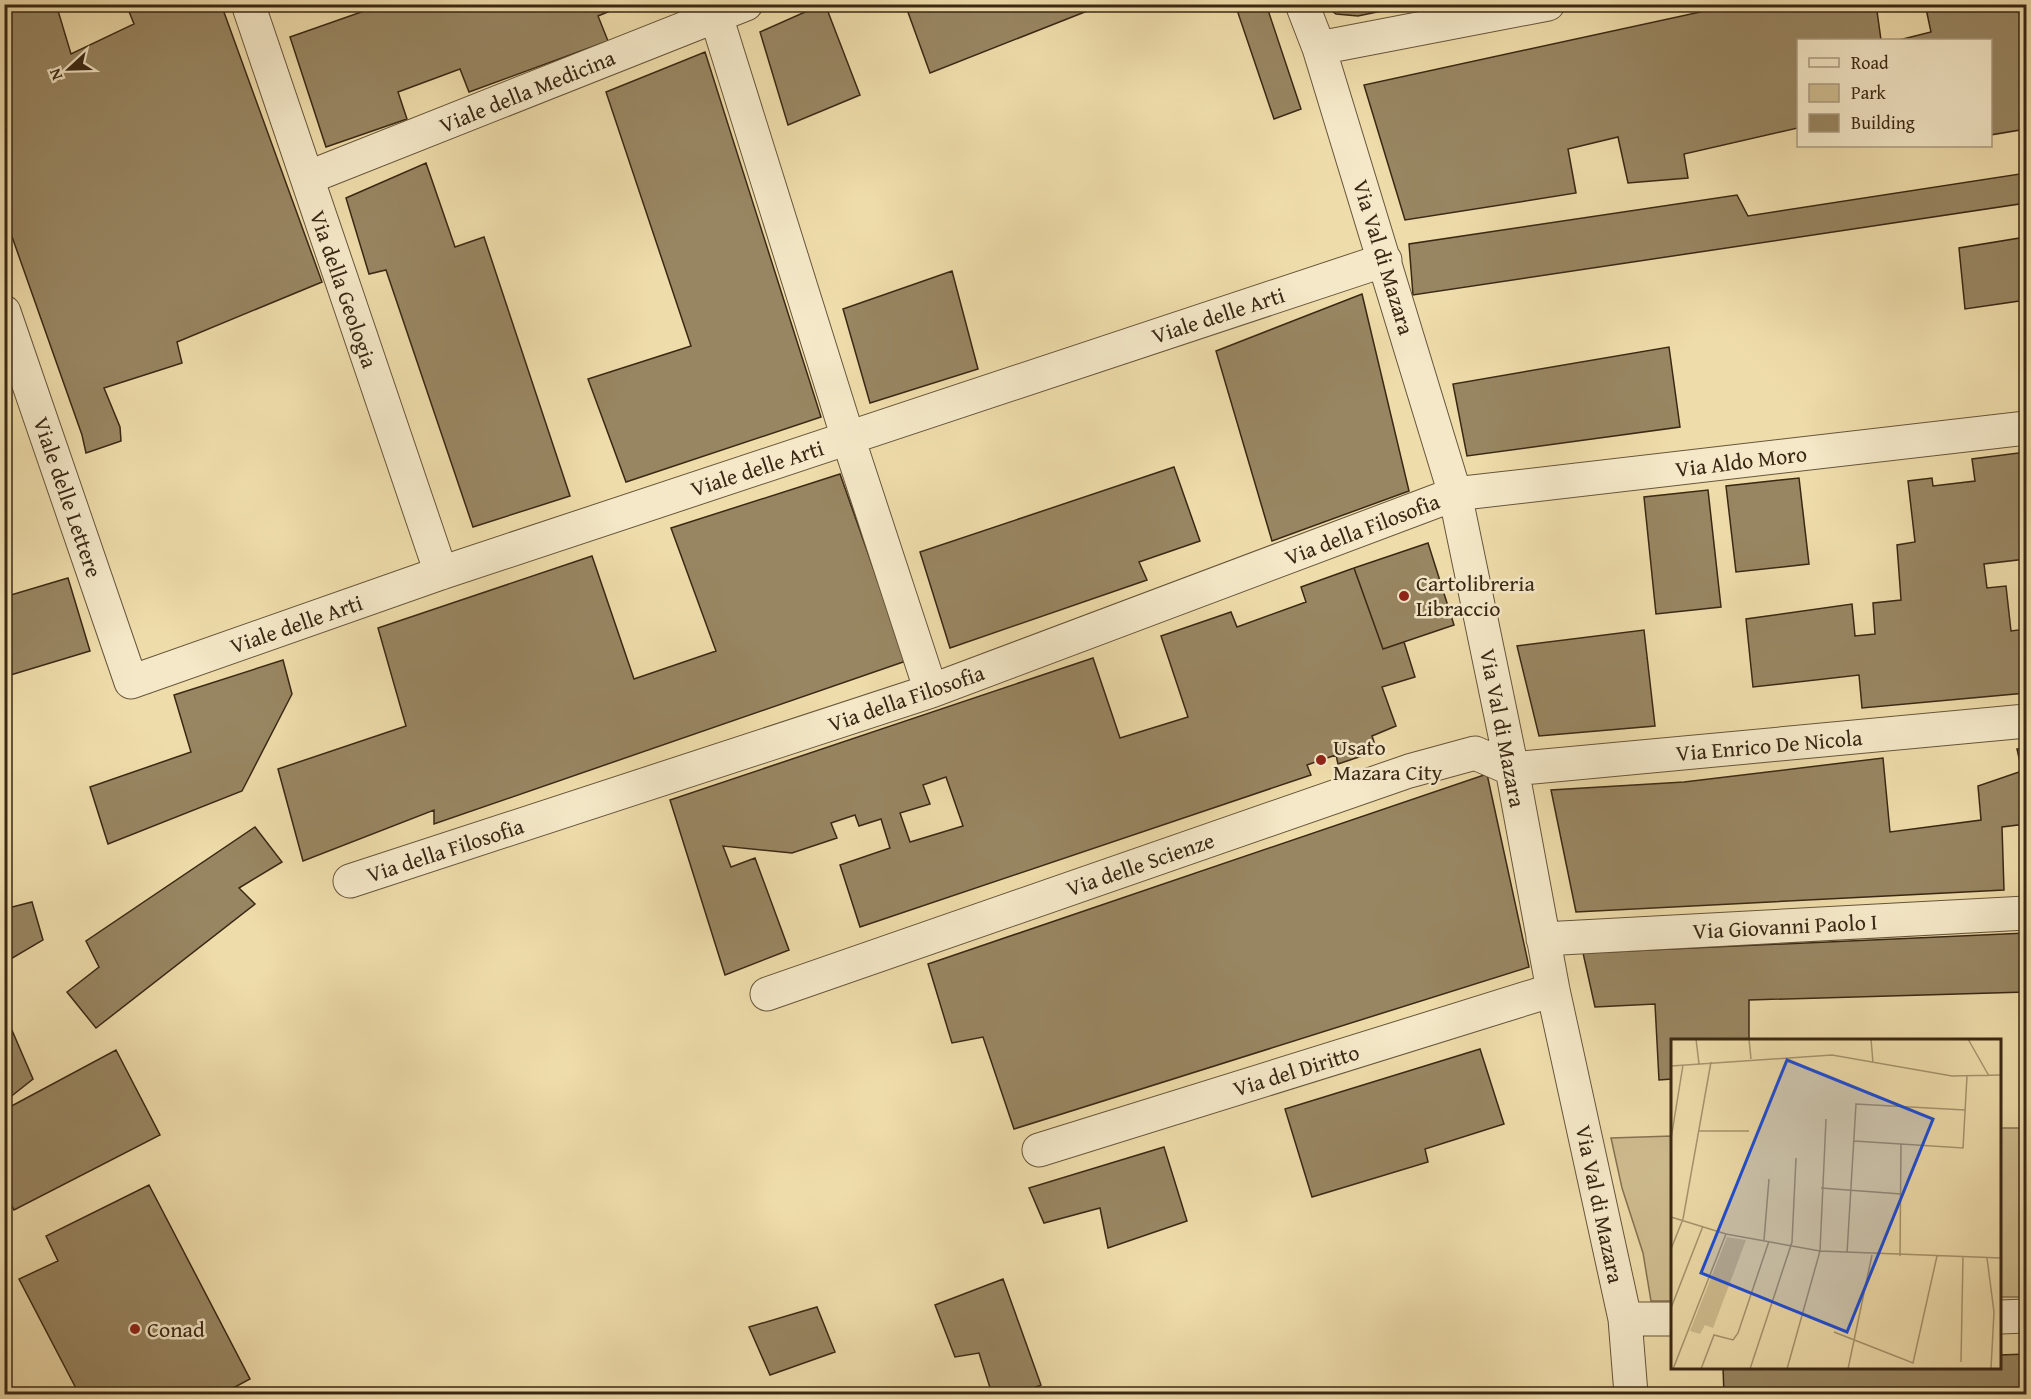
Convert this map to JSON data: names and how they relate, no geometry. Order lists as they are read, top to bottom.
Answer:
{
  "streets": {
    "street": [
      "Viale della Medicina",
      "Via Val di Mazara",
      "Via della Geologia",
      "Viale delle Arti",
      "Via Aldo Moro",
      "Viale delle Lettere",
      "Via della Filosofia",
      "Via Enrico De Nicola",
      "Via delle Scienze",
      "Via Giovanni Paolo I",
      "Via del Diritto"
    ]
  },
  "crossings": [
    ["Viale della Medicina", "Via della Geologia"],
    ["Via Val di Mazara", "Viale delle Arti"],
    ["Via Val di Mazara", "Via Aldo Moro"],
    ["Via Val di Mazara", "Via della Filosofia"],
    ["Via Val di Mazara", "Via Enrico De Nicola"],
    ["Via Val di Mazara", "Via delle Scienze"],
    ["Via Val di Mazara", "Via Giovanni Paolo I"],
    ["Via Val di Mazara", "Via del Diritto"],
    ["Via della Geologia", "Viale delle Arti"],
    ["Viale delle Arti", "Viale delle Lettere"],
    ["Via Aldo Moro", "Via della Filosofia"],
    ["Via Enrico De Nicola", "Via delle Scienze"]
  ],
  "places": ["Cartolibreria Libraccio", "Usato Mazara City", "Conad"],
  "legend": ["Road", "Park", "Building"],
  "north": "left"
}
